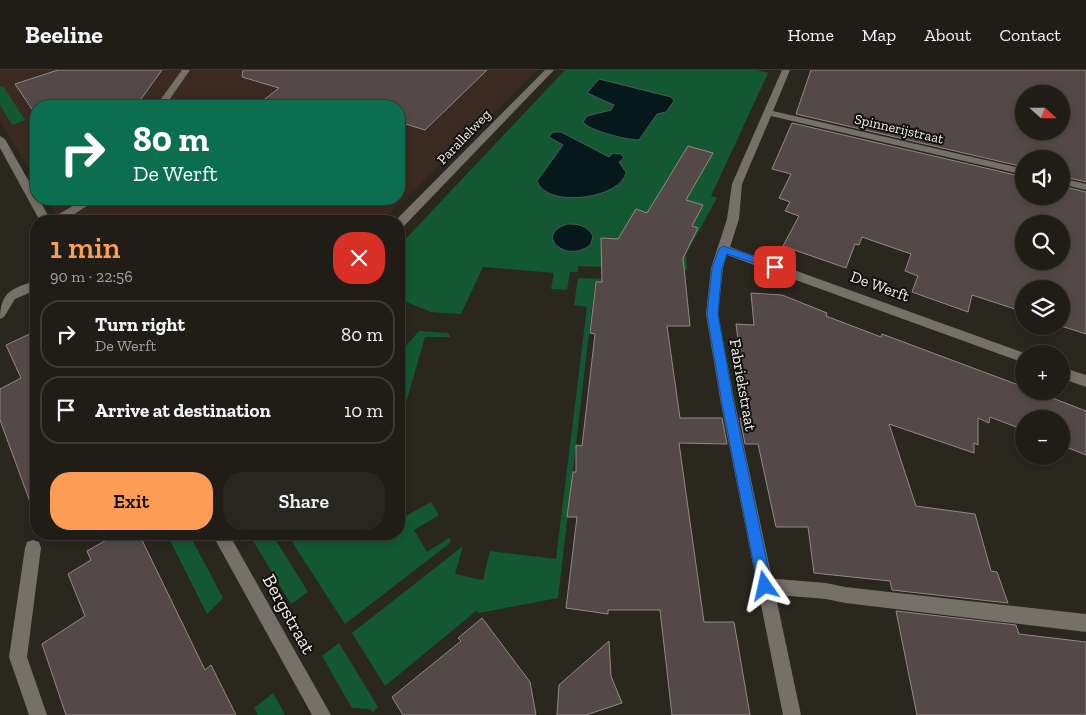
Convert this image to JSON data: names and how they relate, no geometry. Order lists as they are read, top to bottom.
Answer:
{
  "streets": {
    "street": [
      "Spinnerijstraat",
      "Parallelweg",
      "De Werft",
      "Fabriekstraat",
      "Bergstraat"
    ]
  },
  "crossings": [
    ["Spinnerijstraat", "Fabriekstraat"],
    ["De Werft", "Fabriekstraat"]
  ],
  "north": "right",
  "page": {
    "header": "Beeline",
    "nav": [
      "Home",
      "Map",
      "About",
      "Contact"
    ],
    "map_buttons": ["+", "−"],
    "turn": ["80 m", "De Werft"],
    "heading": ["1 min", "90 m · 22:56"],
    "list": [
      {
        "name": "Turn right",
        "note": "De Werft",
        "value": "80 m"
      },
      {
        "name": "Arrive at destination",
        "value": "10 m"
      }
    ],
    "buttons": ["Exit", "Share"]
  }
}
